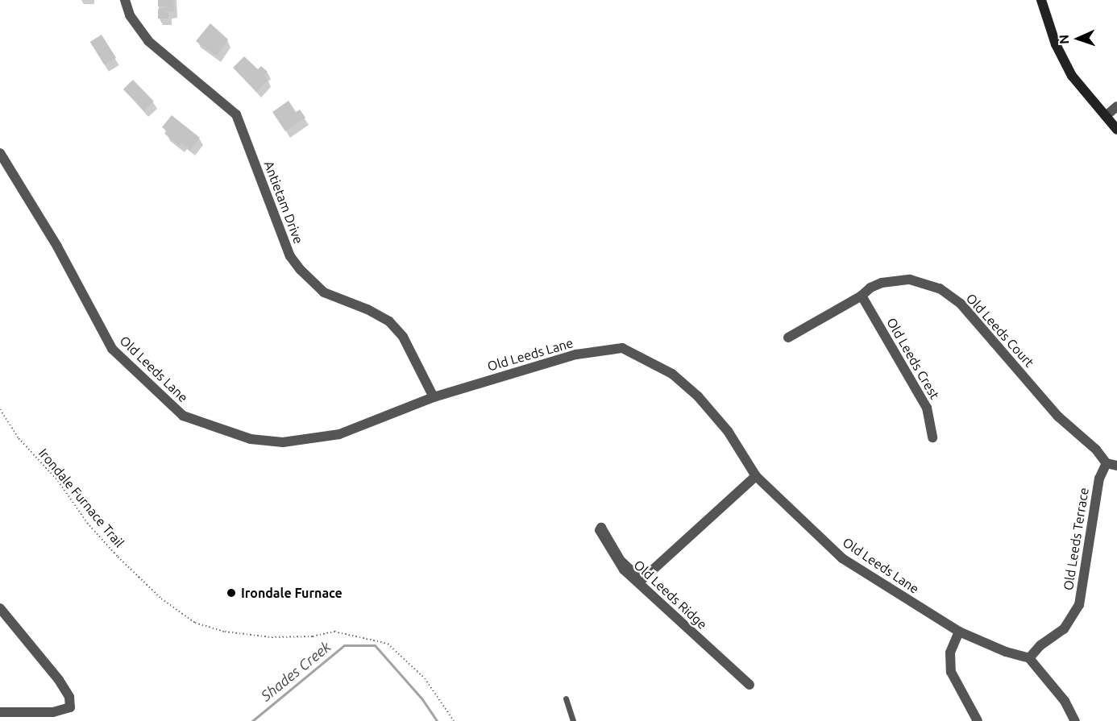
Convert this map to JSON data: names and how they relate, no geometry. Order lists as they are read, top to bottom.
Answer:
{
  "streets": {
    "street": [
      "Antietam Drive",
      "Old Leeds Court",
      "Old Leeds Lane",
      "Old Leeds Crest",
      "Old Leeds Terrace",
      "Old Leeds Ridge"
    ],
    "path": ["Irondale Furnace Trail"]
  },
  "crossings": [
    ["Antietam Drive", "Old Leeds Lane"],
    ["Old Leeds Court", "Old Leeds Crest"],
    ["Old Leeds Court", "Old Leeds Terrace"],
    ["Old Leeds Lane", "Old Leeds Terrace"],
    ["Old Leeds Lane", "Old Leeds Ridge"]
  ],
  "water": ["Shades Creek"],
  "places": ["Irondale Furnace"],
  "north": "left"
}
